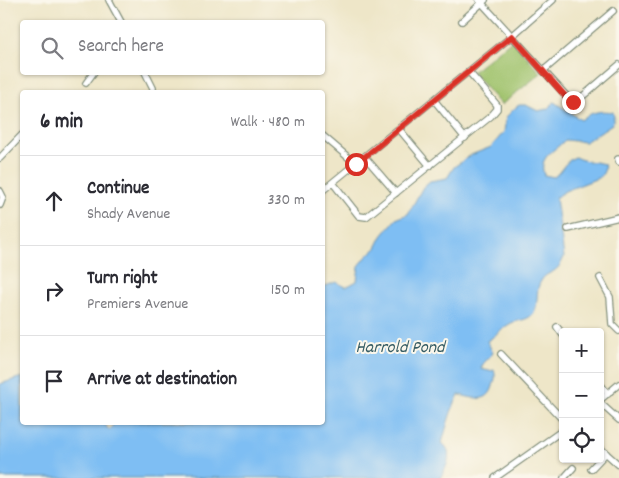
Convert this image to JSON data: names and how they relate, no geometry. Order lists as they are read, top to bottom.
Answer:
{
  "water": ["Harrold Pond"],
  "page": {
    "search": "Search here",
    "heading": ["6 min", "Walk · 480 m"],
    "list": [
      ["Continue", "Shady Avenue", "330 m"],
      ["Turn right", "Premiers Avenue", "150 m"],
      "Arrive at destination"
    ],
    "map_buttons": ["+", "−"]
  }
}
